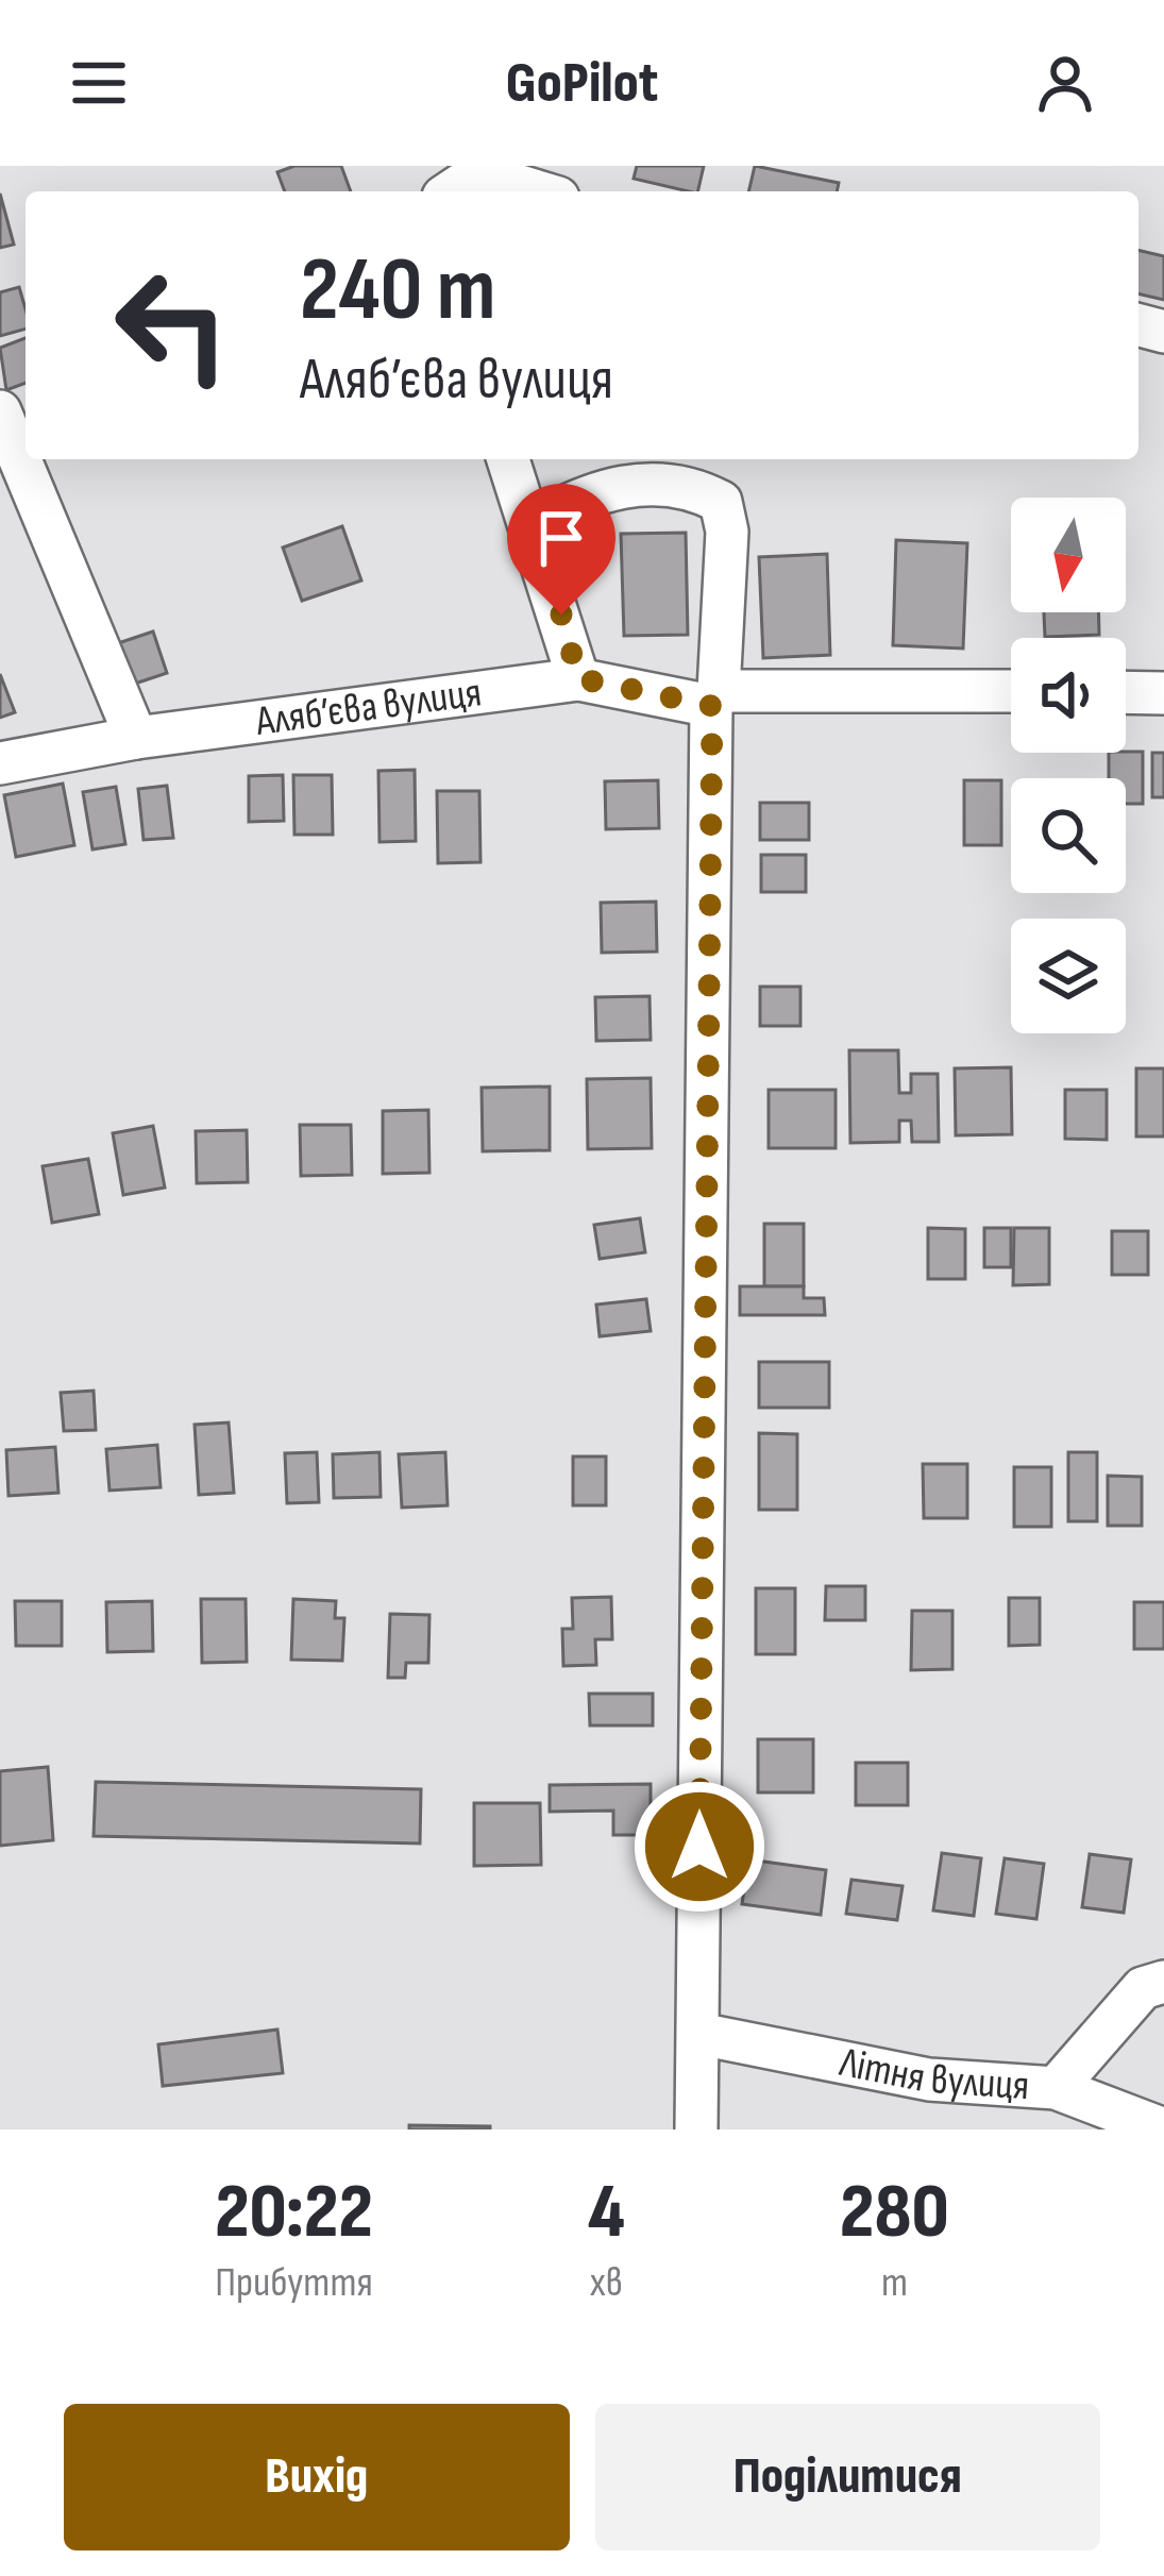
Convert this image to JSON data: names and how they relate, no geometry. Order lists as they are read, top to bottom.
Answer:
{
  "streets": {
    "street": ["Аляб’єва вулиця", "Літня вулиця"]
  },
  "north": "bottom",
  "page": {
    "header": "GoPilot",
    "turn": ["240 m", "Аляб’єва вулиця"],
    "eta": [
      "20:22",
      "Прибуття",
      "4",
      "хв",
      "280",
      "m"
    ],
    "buttons": ["Вихід", "Поділитися"]
  }
}
